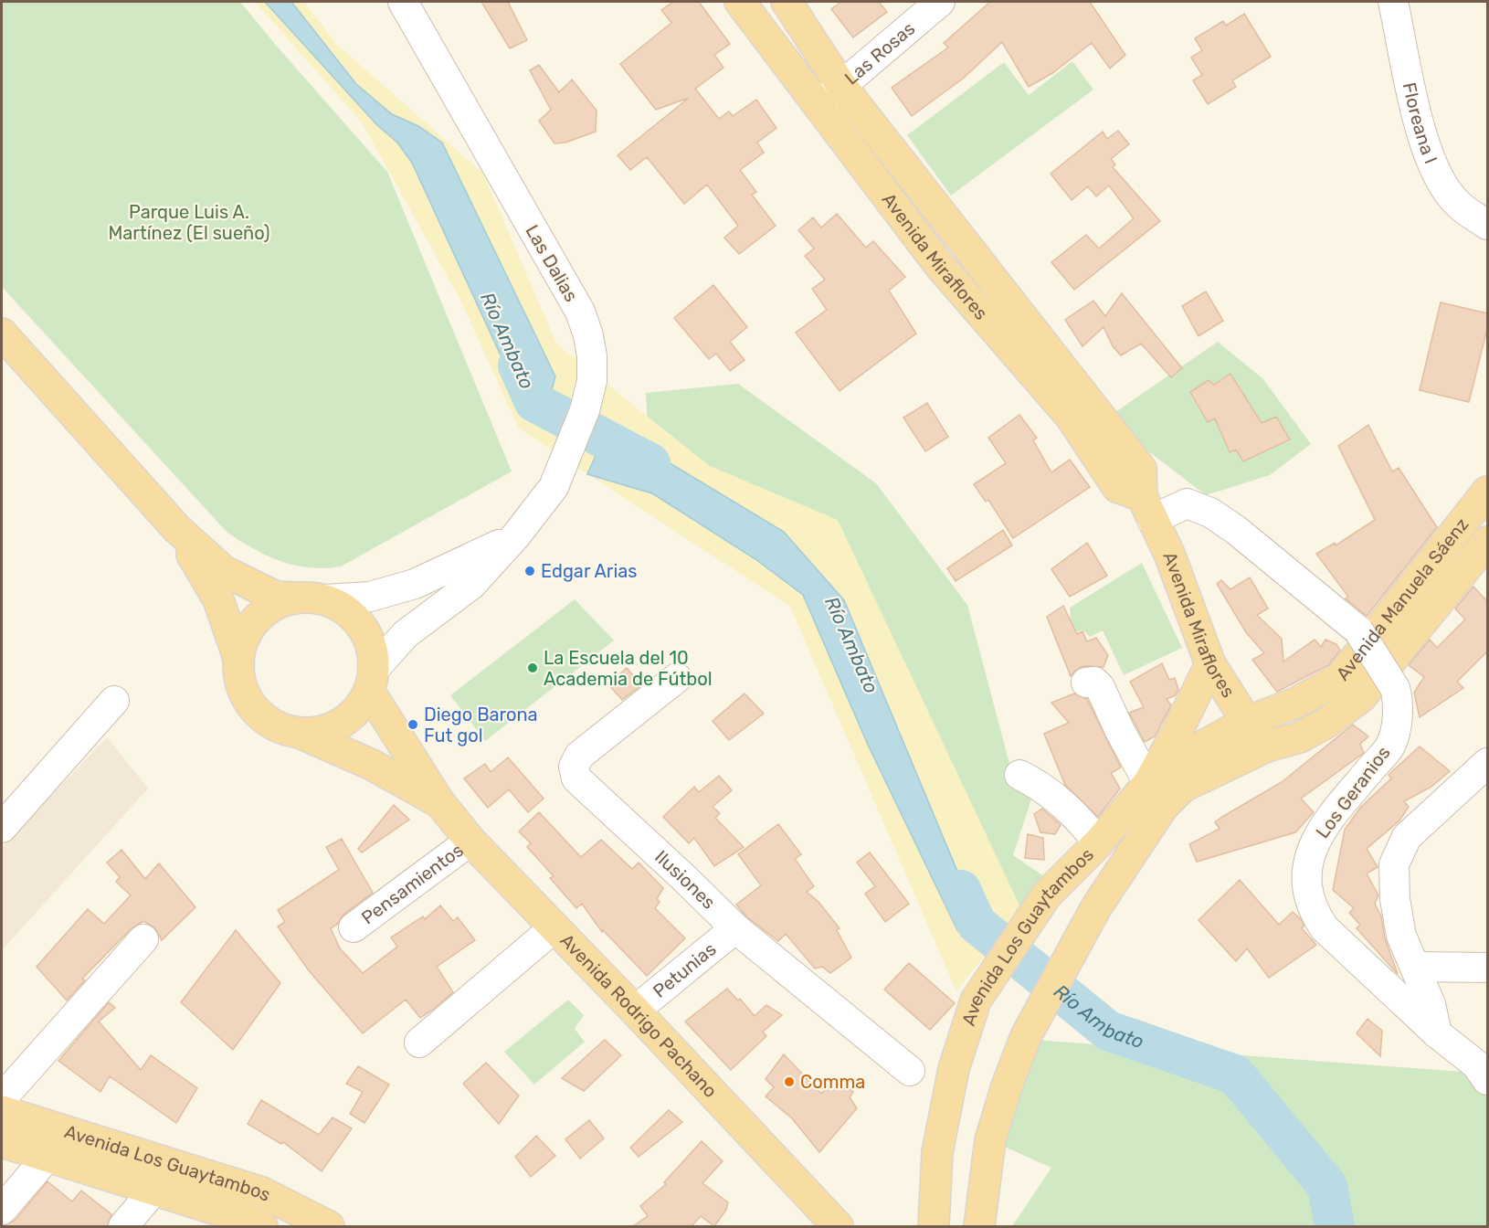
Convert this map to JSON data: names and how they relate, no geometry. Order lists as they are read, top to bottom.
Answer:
{
  "streets": {
    "main road": [
      "Avenida Miraflores",
      "Avenida Manuela Sáenz",
      "Avenida Los Guaytambos",
      "Avenida Rodrigo Pachano"
    ],
    "street": [
      "Las Rosas",
      "Floreana I",
      "Las Dalias",
      "Los Geranios",
      "Ilusiones",
      "Pensamientos",
      "Petunias"
    ]
  },
  "crossings": [
    ["Las Rosas", "Avenida Miraflores"],
    ["Avenida Miraflores", "Avenida Manuela Sáenz"],
    ["Avenida Miraflores", "Los Geranios"],
    ["Avenida Miraflores", "Avenida Los Guaytambos"],
    ["Las Dalias", "Avenida Rodrigo Pachano"],
    ["Avenida Manuela Sáenz", "Avenida Los Guaytambos"],
    ["Ilusiones", "Petunias"],
    ["Pensamientos", "Avenida Rodrigo Pachano"],
    ["Petunias", "Avenida Rodrigo Pachano"]
  ],
  "water": ["Río Ambato"],
  "parks": ["Parque Luis A. Martínez (El sueño)"],
  "places": [
    "Edgar Arias",
    "La Escuela del 10 Academia de Fútbol",
    "Diego Barona Fut gol",
    "Comma"
  ]
}
